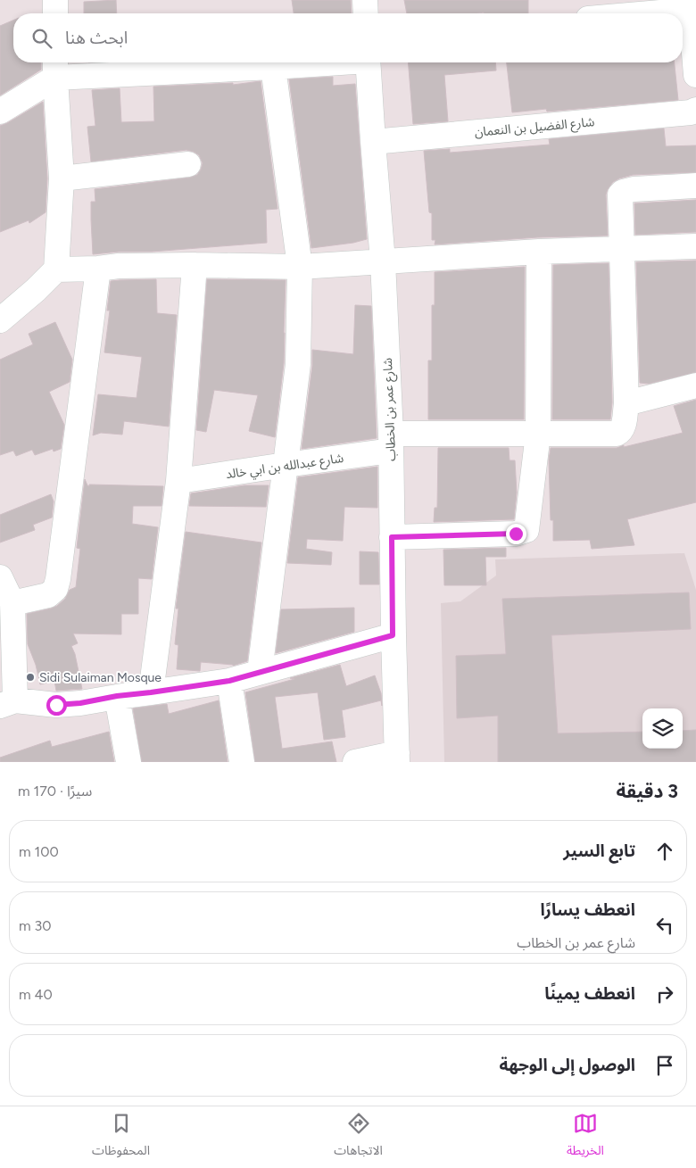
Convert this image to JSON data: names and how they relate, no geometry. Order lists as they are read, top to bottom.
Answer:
{
  "streets": {
    "street": ["شارع الفضيل بن النعمان", "شارع عمر بن الخطاب", "شارع عبدالله بن ابي خالد"]
  },
  "crossings": [
    ["شارع الفضيل بن النعمان", "شارع عمر بن الخطاب"],
    ["شارع عمر بن الخطاب", "شارع عبدالله بن ابي خالد"]
  ],
  "places": ["Sidi Sulaiman Mosque"],
  "page": {
    "search": "ابحث هنا",
    "heading": ["3 دقيقة", "سيرًا · 170 m"],
    "list": [
      ["تابع السير", "100 m"],
      ["انعطف يسارًا", "شارع عمر بن الخطاب", "30 m"],
      ["انعطف يمينًا", "40 m"],
      "الوصول إلى الوجهة"
    ],
    "nav": ["الخريطة", "الاتجاهات", "المحفوظات"]
  }
}
